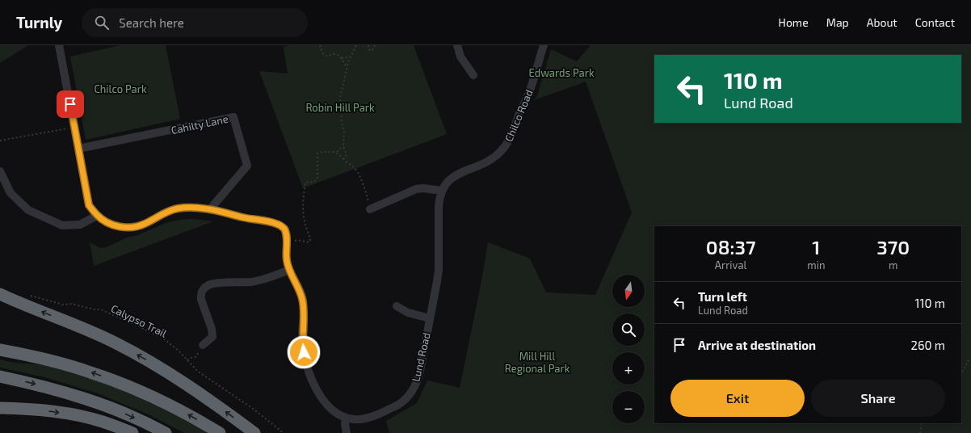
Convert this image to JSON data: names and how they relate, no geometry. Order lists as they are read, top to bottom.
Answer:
{
  "streets": {
    "street": ["Chilco Road", "Cahilty Lane", "Lund Road"],
    "path": ["Calypso Trail"]
  },
  "crossings": [
    ["Chilco Road", "Lund Road"],
    ["Cahilty Lane", "Lund Road"]
  ],
  "parks": [
    "Edwards Park",
    "Chilco Park",
    "Robin Hill Park",
    "Mill Hill Regional Park"
  ],
  "north": "bottom",
  "page": {
    "header": "Turnly",
    "search": "Search here",
    "nav": [
      "Home",
      "Map",
      "About",
      "Contact"
    ],
    "turn": ["110 m", "Lund Road"],
    "eta": [
      "08:37",
      "Arrival",
      "1",
      "min",
      "370",
      "m"
    ],
    "map_buttons": ["+", "−"],
    "list": [
      {
        "name": "Turn left",
        "note": "Lund Road",
        "value": "110 m"
      },
      {
        "name": "Arrive at destination",
        "value": "260 m"
      }
    ],
    "buttons": ["Exit", "Share"]
  }
}
